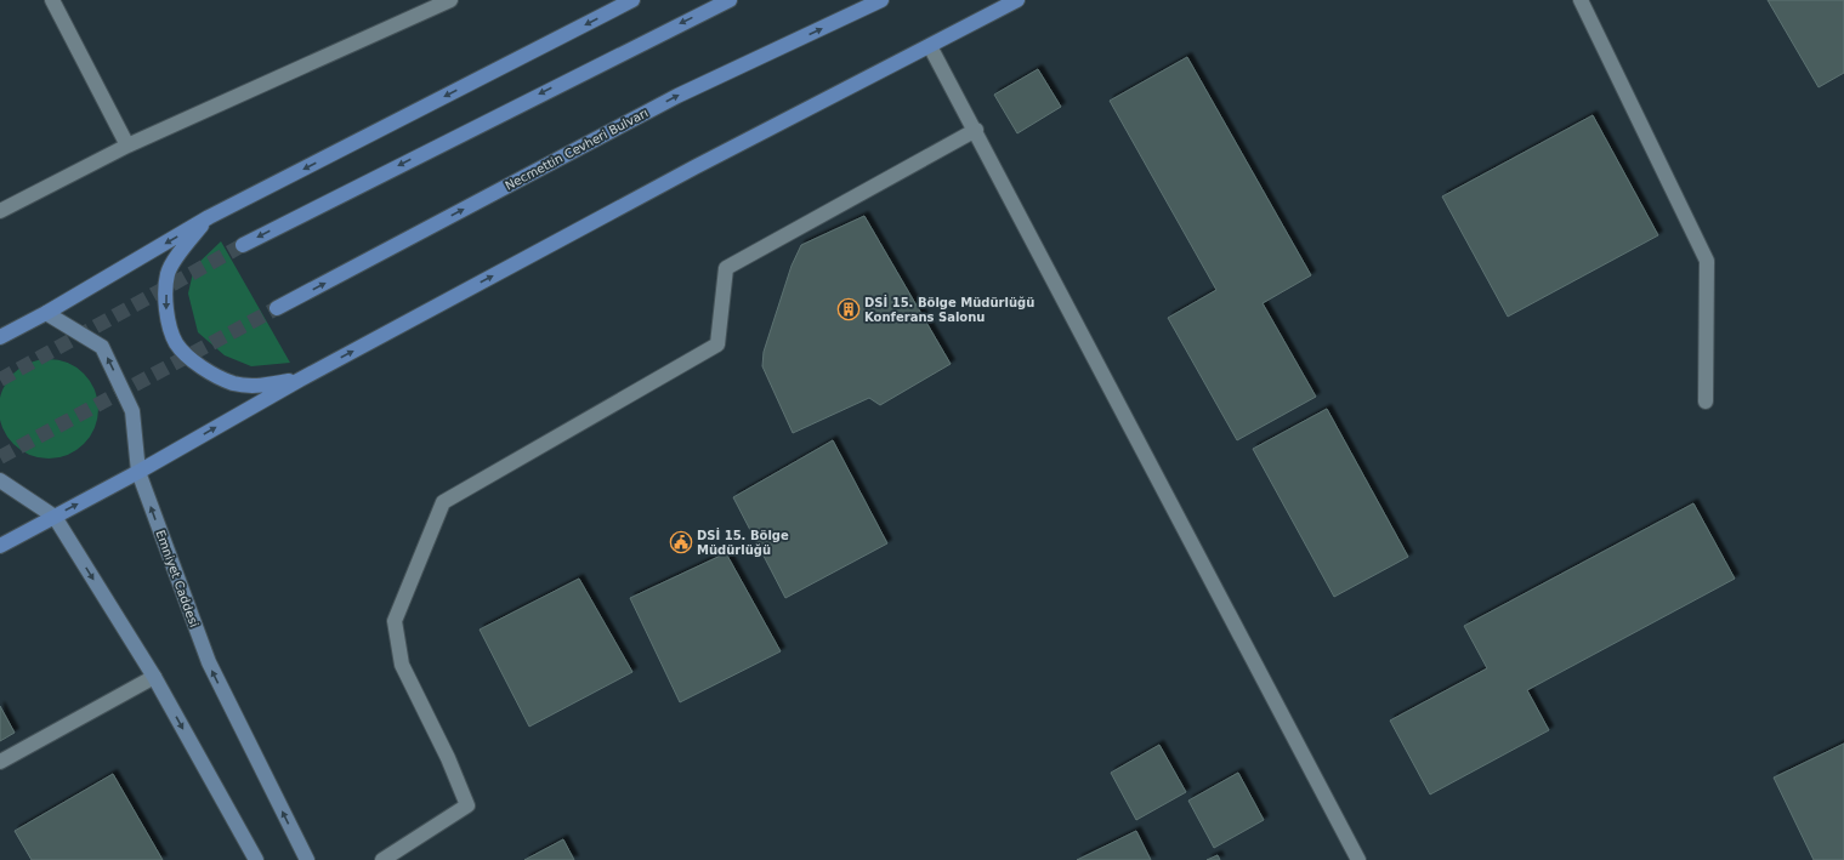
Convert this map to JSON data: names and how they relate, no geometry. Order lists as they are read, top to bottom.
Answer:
{
  "streets": {
    "main road": ["Necmettin Cevheri Bulvarı", "Emniyet Caddesi"]
  },
  "places": {
    "building": ["DSİ 15. Bölge Müdürlüğü Konferans Salonu"],
    "public building": ["DSİ 15. Bölge Müdürlüğü"]
  }
}
